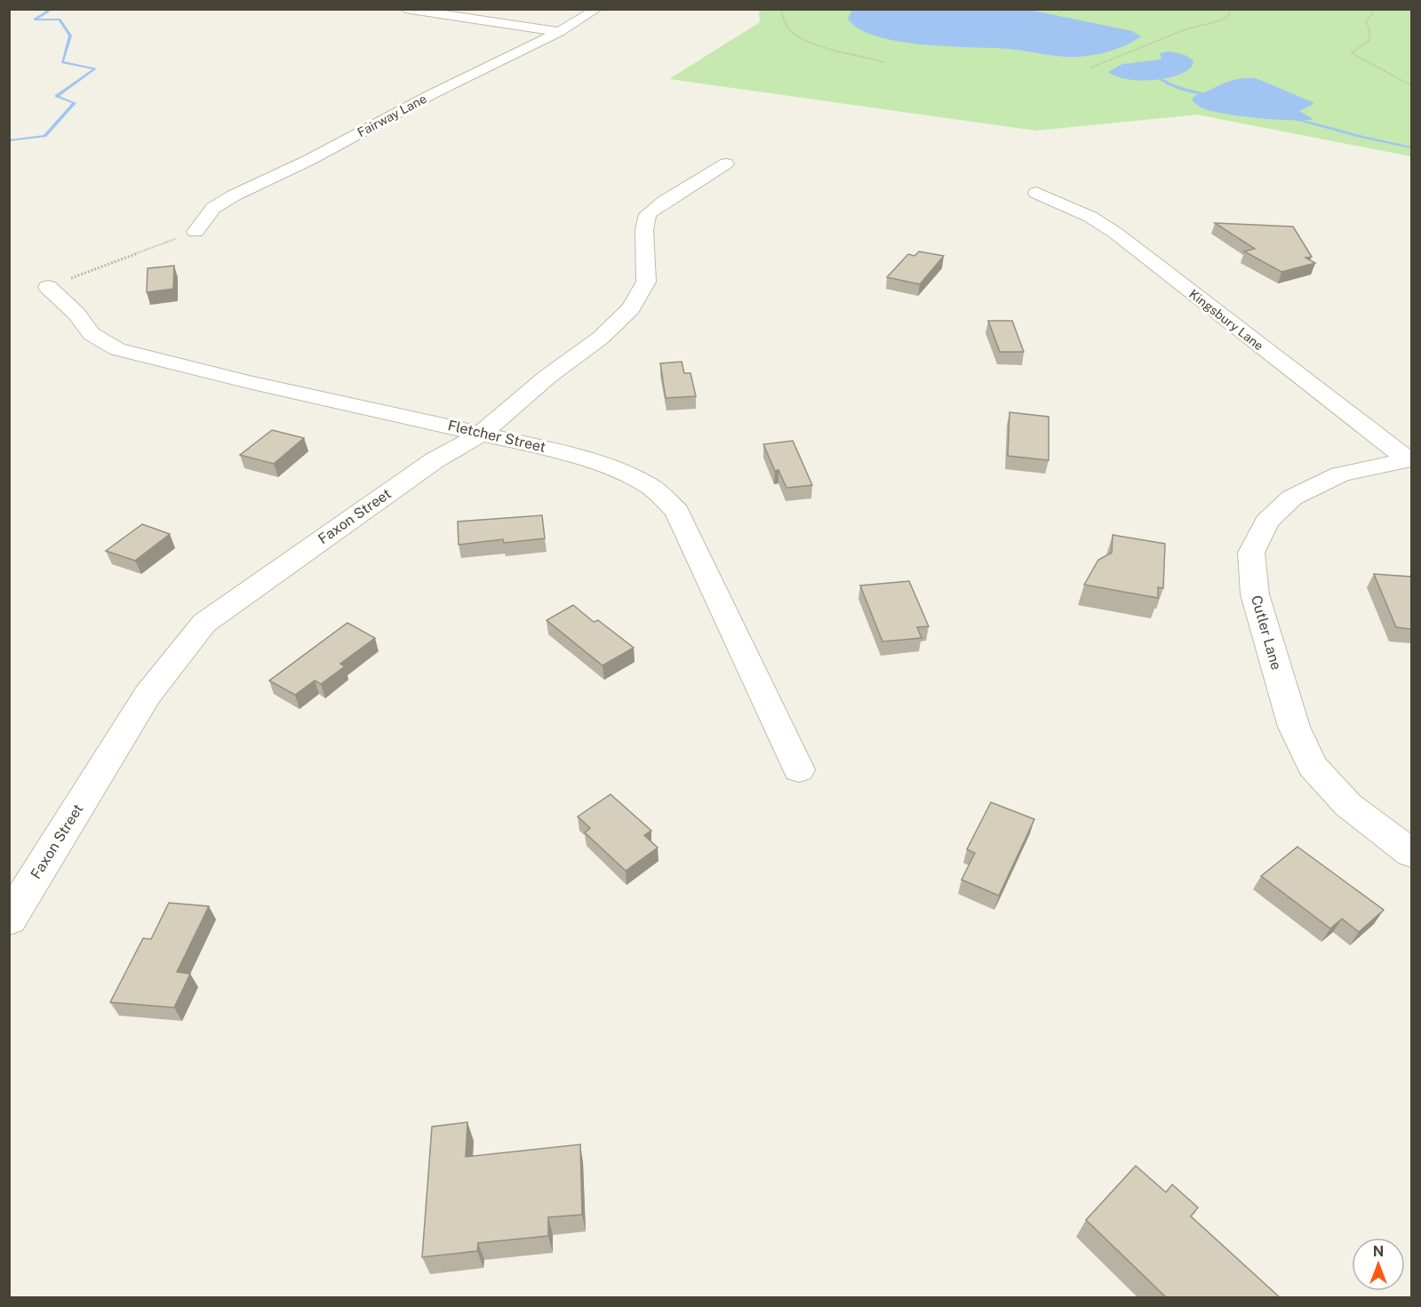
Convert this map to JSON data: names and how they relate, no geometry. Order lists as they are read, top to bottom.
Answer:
{
  "streets": {
    "street": [
      "Fairway Lane",
      "Kingsbury Lane",
      "Fletcher Street",
      "Faxon Street",
      "Cutler Lane"
    ]
  },
  "crossings": [
    ["Kingsbury Lane", "Cutler Lane"],
    ["Fletcher Street", "Faxon Street"]
  ],
  "north": "top"
}
